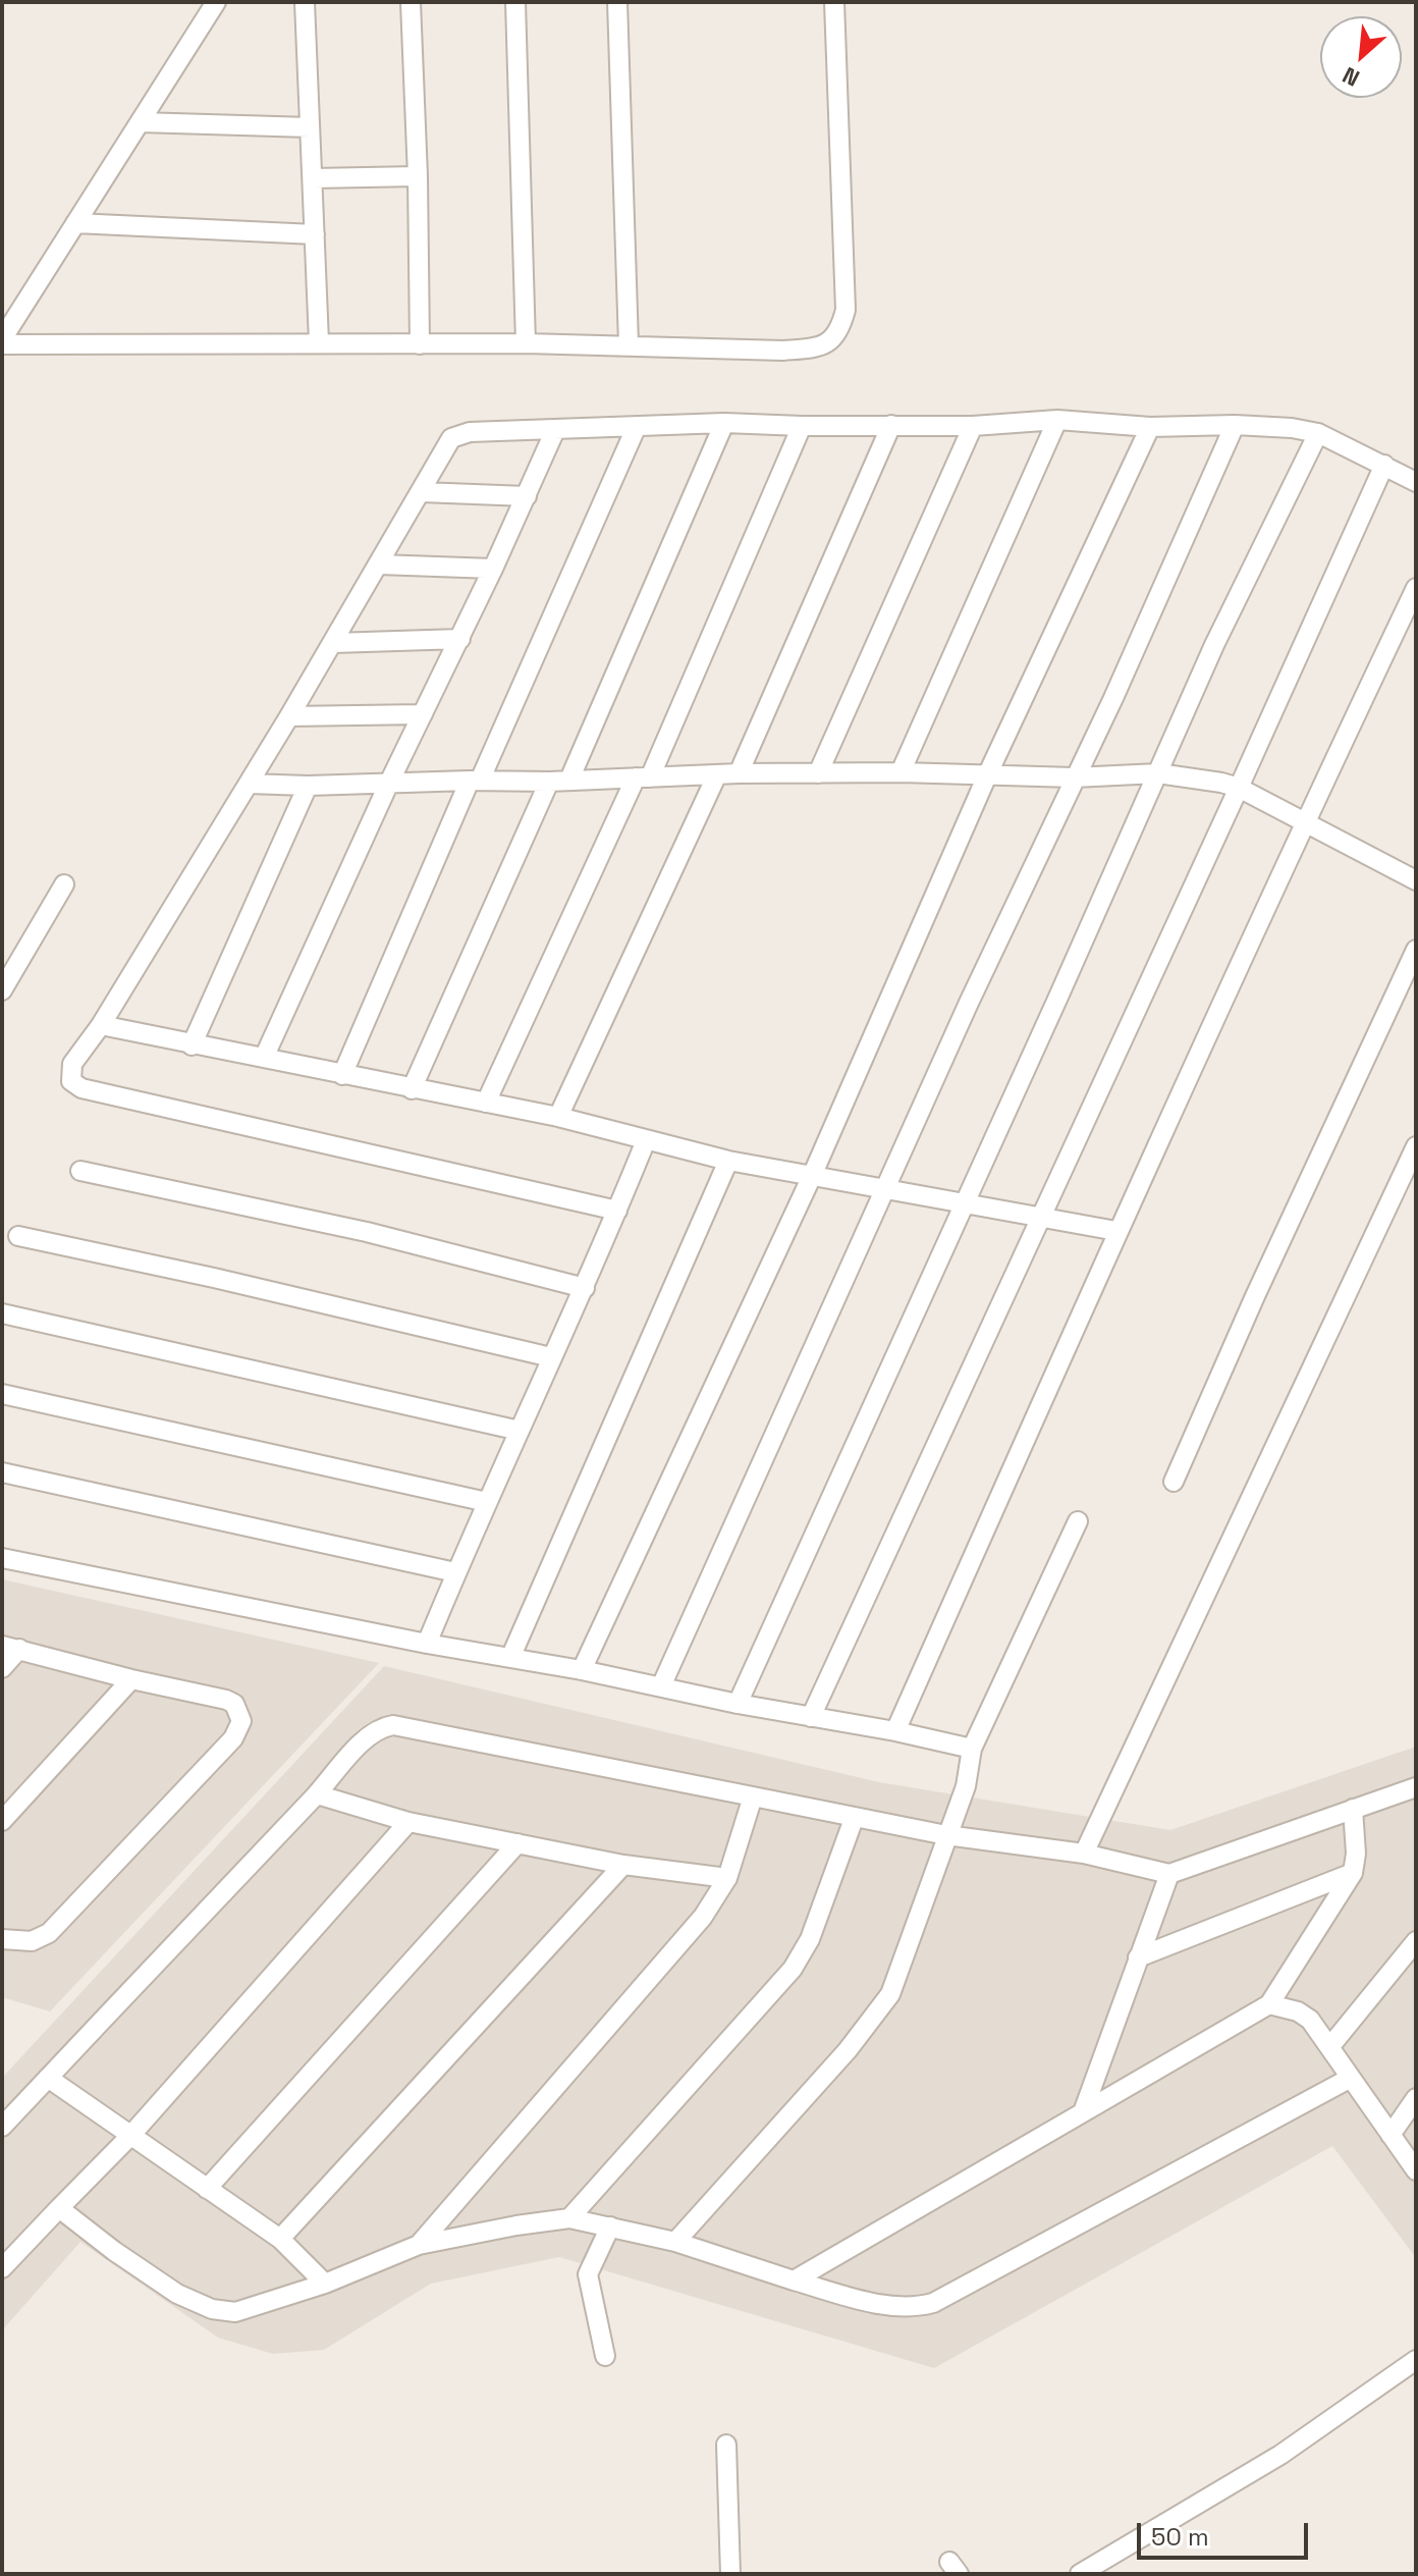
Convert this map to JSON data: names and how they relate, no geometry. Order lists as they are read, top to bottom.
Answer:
{
  "scale_bar": "50 m",
  "north": "bottom left"
}
